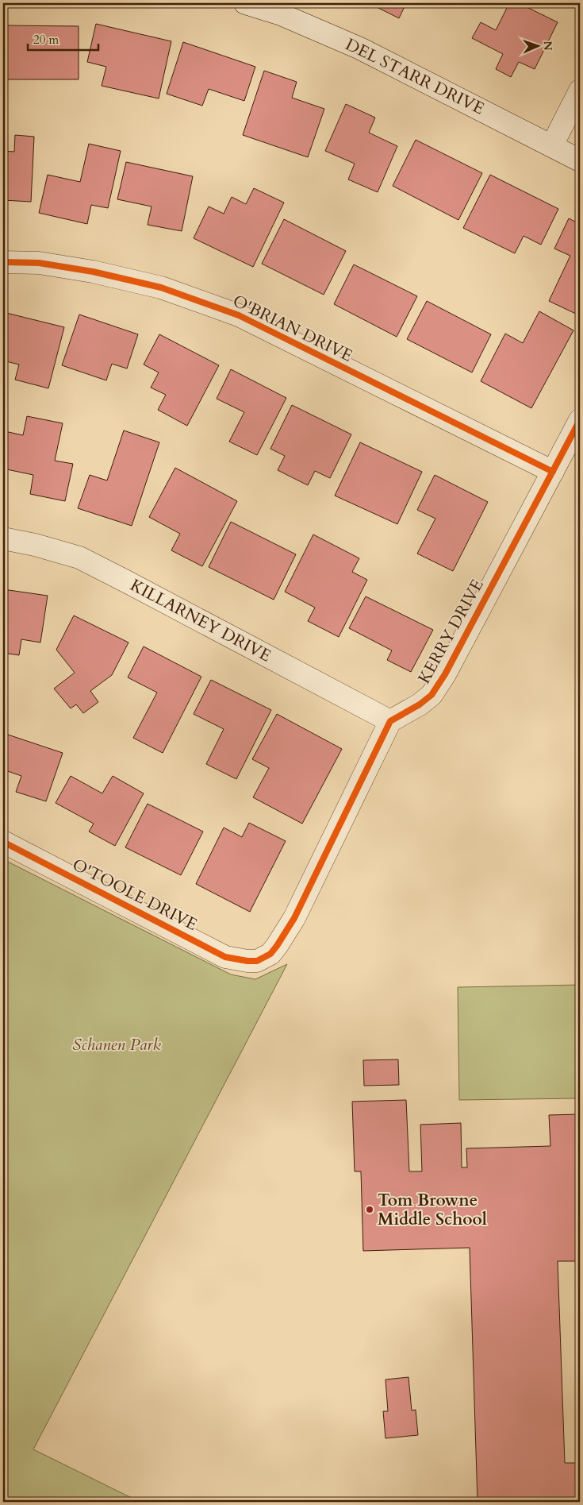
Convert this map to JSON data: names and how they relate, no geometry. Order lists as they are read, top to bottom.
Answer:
{
  "streets": {
    "street": [
      "DEL STARR DRIVE",
      "O'BRIAN DRIVE",
      "KILLARNEY DRIVE",
      "KERRY DRIVE",
      "O'TOOLE DRIVE"
    ]
  },
  "crossings": [
    ["O'BRIAN DRIVE", "KERRY DRIVE"],
    ["KILLARNEY DRIVE", "KERRY DRIVE"],
    ["KILLARNEY DRIVE", "O'TOOLE DRIVE"],
    ["KERRY DRIVE", "O'TOOLE DRIVE"]
  ],
  "parks": ["Schanen Park"],
  "places": ["Tom Browne Middle School"],
  "scale_bar": "20 m",
  "north": "right"
}
